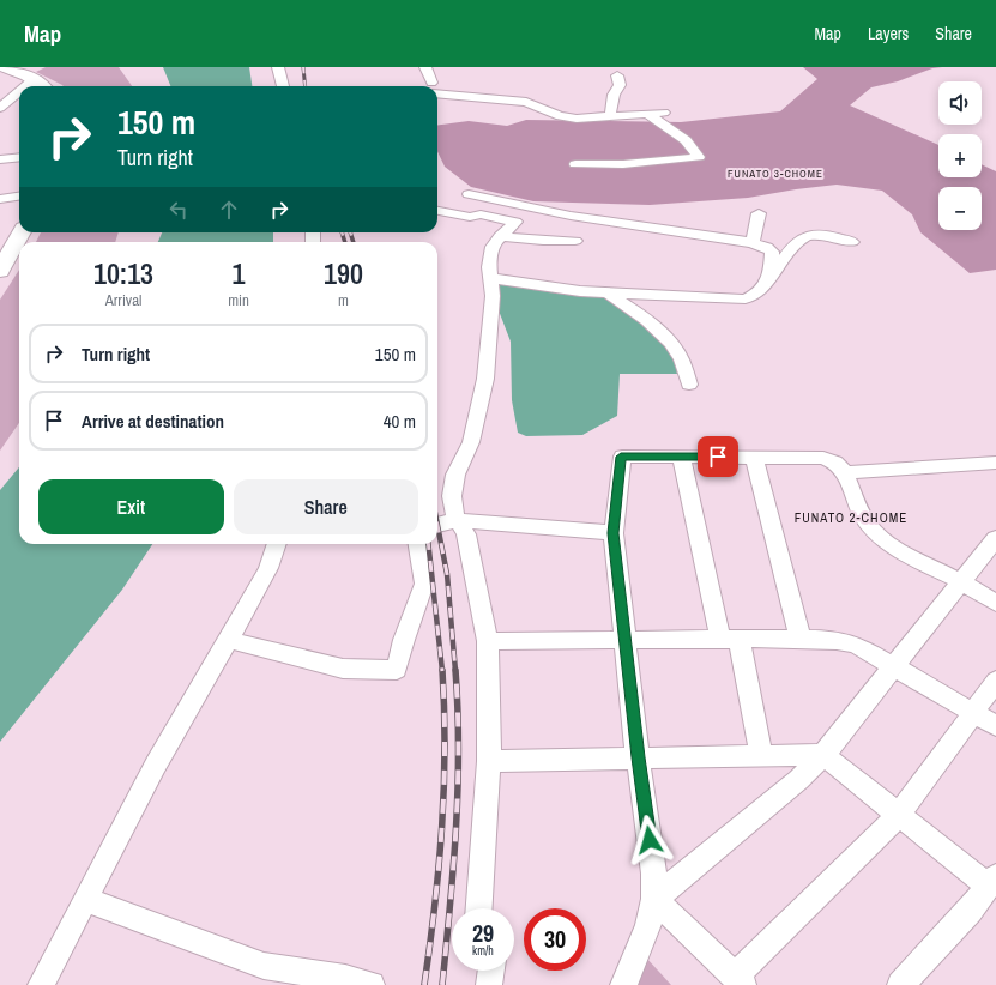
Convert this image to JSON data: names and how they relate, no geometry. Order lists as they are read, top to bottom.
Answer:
{
  "districts": ["FUNATO 3-CHOME", "FUNATO 2-CHOME"],
  "page": {
    "header": "Map",
    "nav": ["Map", "Layers", "Share"],
    "map_buttons": ["+", "−"],
    "turn": ["150 m", "Turn right"],
    "eta": [
      "10:13",
      "Arrival",
      "1",
      "min",
      "190",
      "m"
    ],
    "list": [
      {
        "name": "Turn right",
        "value": "150 m"
      },
      {
        "name": "Arrive at destination",
        "value": "40 m"
      }
    ],
    "buttons": ["Exit", "Share"],
    "speed": "29 km/h",
    "limit": "30"
  }
}
